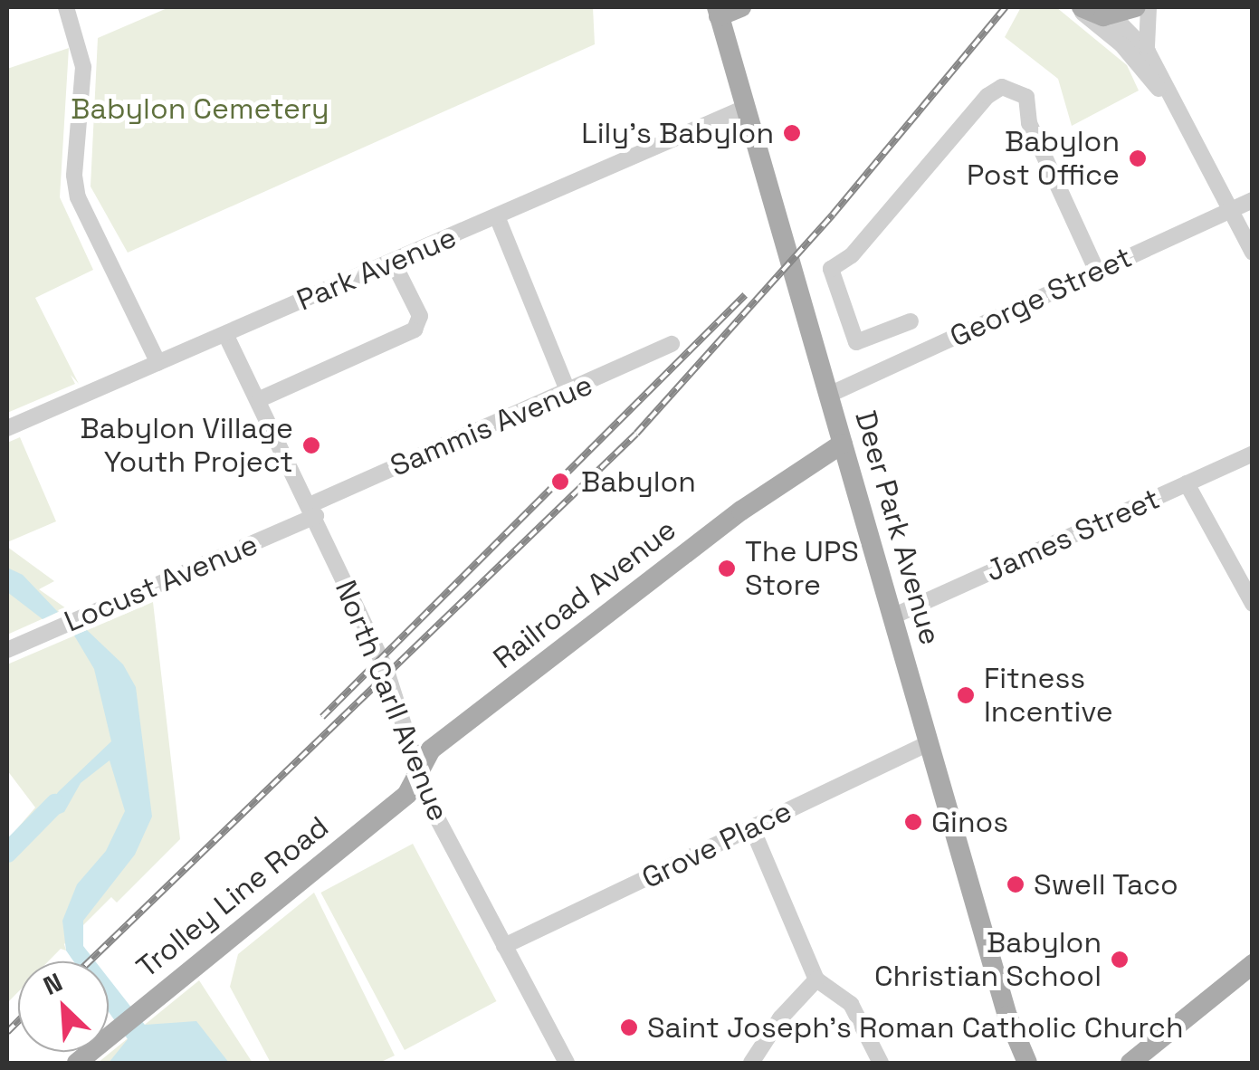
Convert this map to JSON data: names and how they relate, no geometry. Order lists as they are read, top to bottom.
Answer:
{
  "streets": {
    "main road": ["Deer Park Avenue", "Railroad Avenue", "Trolley Line Road"],
    "street": [
      "Park Avenue",
      "George Street",
      "Sammis Avenue",
      "James Street",
      "Locust Avenue",
      "North Carll Avenue",
      "Grove Place"
    ]
  },
  "crossings": [
    ["Park Avenue", "Deer Park Avenue"],
    ["Park Avenue", "North Carll Avenue"],
    ["George Street", "Deer Park Avenue"],
    ["Sammis Avenue", "Locust Avenue"],
    ["Sammis Avenue", "North Carll Avenue"],
    ["Deer Park Avenue", "James Street"],
    ["Deer Park Avenue", "Railroad Avenue"],
    ["Deer Park Avenue", "Grove Place"],
    ["Locust Avenue", "North Carll Avenue"],
    ["Railroad Avenue", "North Carll Avenue"],
    ["Railroad Avenue", "Trolley Line Road"],
    ["North Carll Avenue", "Grove Place"],
    ["North Carll Avenue", "Trolley Line Road"]
  ],
  "parks": ["Babylon Cemetery"],
  "places": [
    "Lily's Babylon",
    "Babylon Post Office",
    "Babylon Village Youth Project",
    "Babylon",
    "The UPS Store",
    "Fitness Incentive",
    "Ginos",
    "Swell Taco",
    "Babylon Christian School",
    "Saint Joseph's Roman Catholic Church"
  ],
  "north": "top left"
}
